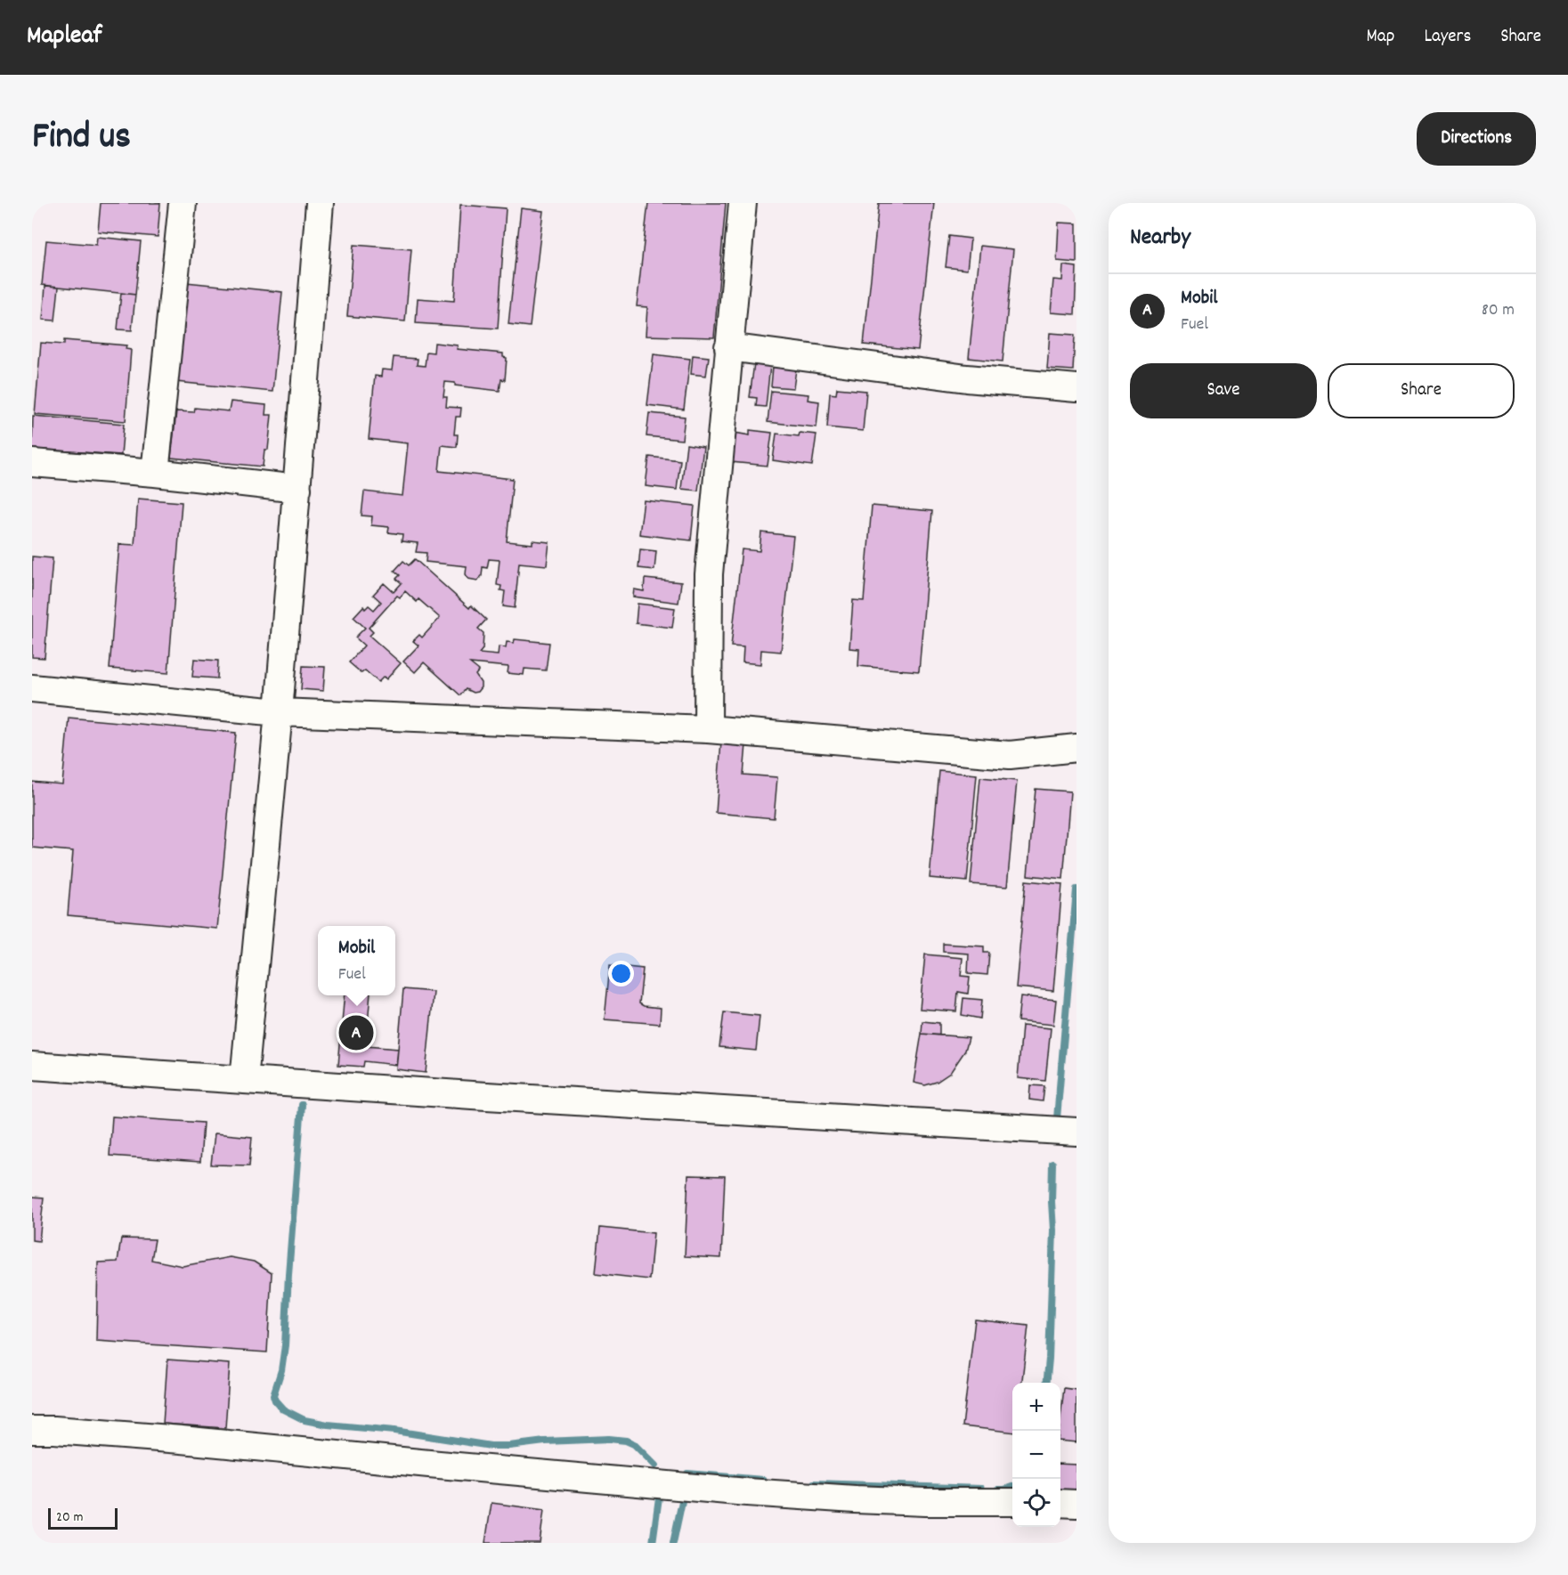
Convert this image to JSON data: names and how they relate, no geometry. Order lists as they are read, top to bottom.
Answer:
{
  "scale_bar": "20 m",
  "page": {
    "header": "Mapleaf",
    "nav": ["Map", "Layers", "Share"],
    "title": "Find us",
    "buttons": [
      "Directions",
      ["Save", "Share"]
    ],
    "heading": "Nearby",
    "list": [
      {
        "mark": "A",
        "name": "Mobil",
        "note": "Fuel",
        "value": "80 m"
      }
    ],
    "popup": ["Mobil", "Fuel"],
    "pins": "A",
    "map_buttons": ["+", "−"],
    "scale": "20 m"
  }
}
